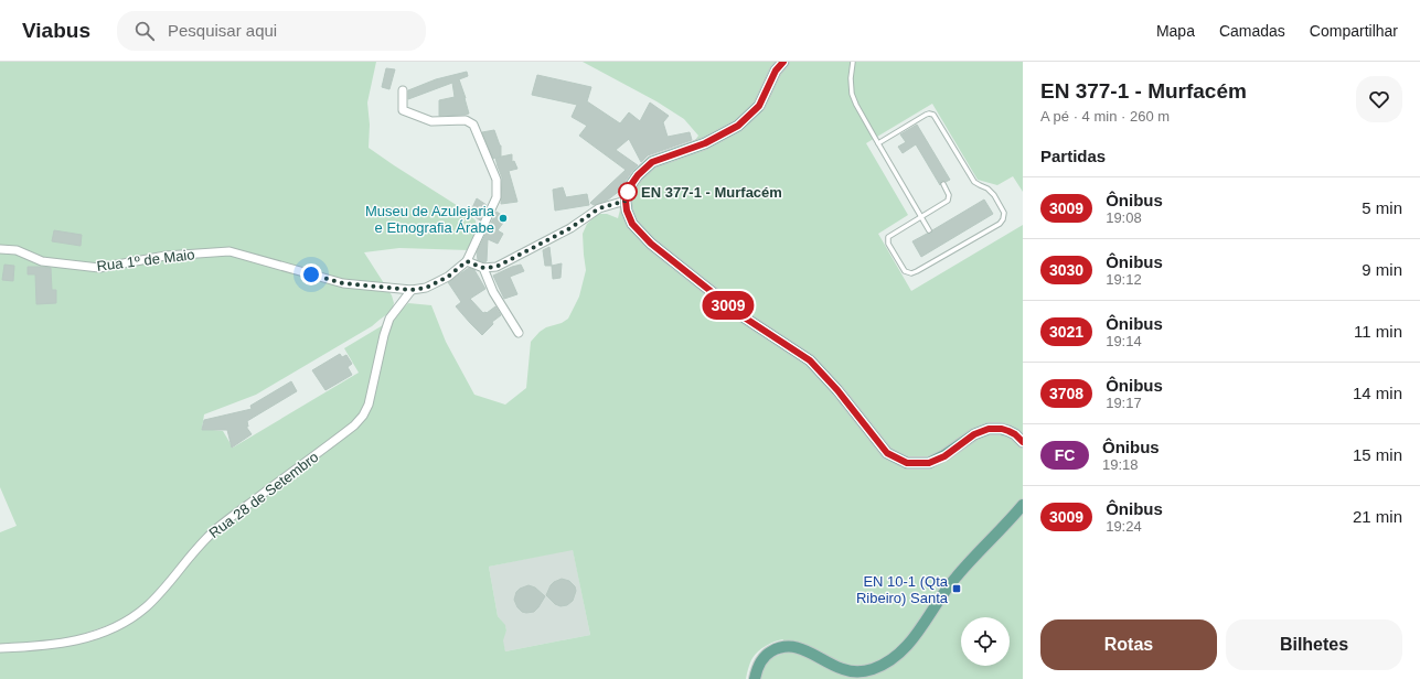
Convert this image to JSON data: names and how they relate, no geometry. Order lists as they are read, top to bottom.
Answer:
{
  "streets": {
    "street": ["Rua 1º de Maio", "Rua 28 de Setembro"]
  },
  "crossings": [
    ["Rua 1º de Maio", "Rua 28 de Setembro"]
  ],
  "places": {
    "other": ["EN 377-1 - Murfacém", "Museu de Azulejaria e Etnografia Árabe"],
    "transit": ["EN 10-1 (Qta Ribeiro) Santa"]
  },
  "lines": ["bus line 3009"],
  "page": {
    "header": "Viabus",
    "search": "Pesquisar aqui",
    "nav": ["Mapa", "Camadas", "Compartilhar"],
    "on_map": "3009",
    "heading": [
      ["EN 377-1 - Murfacém", "A pé · 4 min · 260 m"],
      "Partidas"
    ],
    "list": [
      {
        "mark": "3009",
        "name": "Ônibus",
        "note": "19:08",
        "value": "5 min"
      },
      {
        "mark": "3030",
        "name": "Ônibus",
        "note": "19:12",
        "value": "9 min"
      },
      {
        "mark": "3021",
        "name": "Ônibus",
        "note": "19:14",
        "value": "11 min"
      },
      {
        "mark": "3708",
        "name": "Ônibus",
        "note": "19:17",
        "value": "14 min"
      },
      {
        "mark": "FC",
        "name": "Ônibus",
        "note": "19:18",
        "value": "15 min"
      },
      {
        "mark": "3009",
        "name": "Ônibus",
        "note": "19:24",
        "value": "21 min"
      }
    ],
    "buttons": ["Rotas", "Bilhetes"]
  }
}
